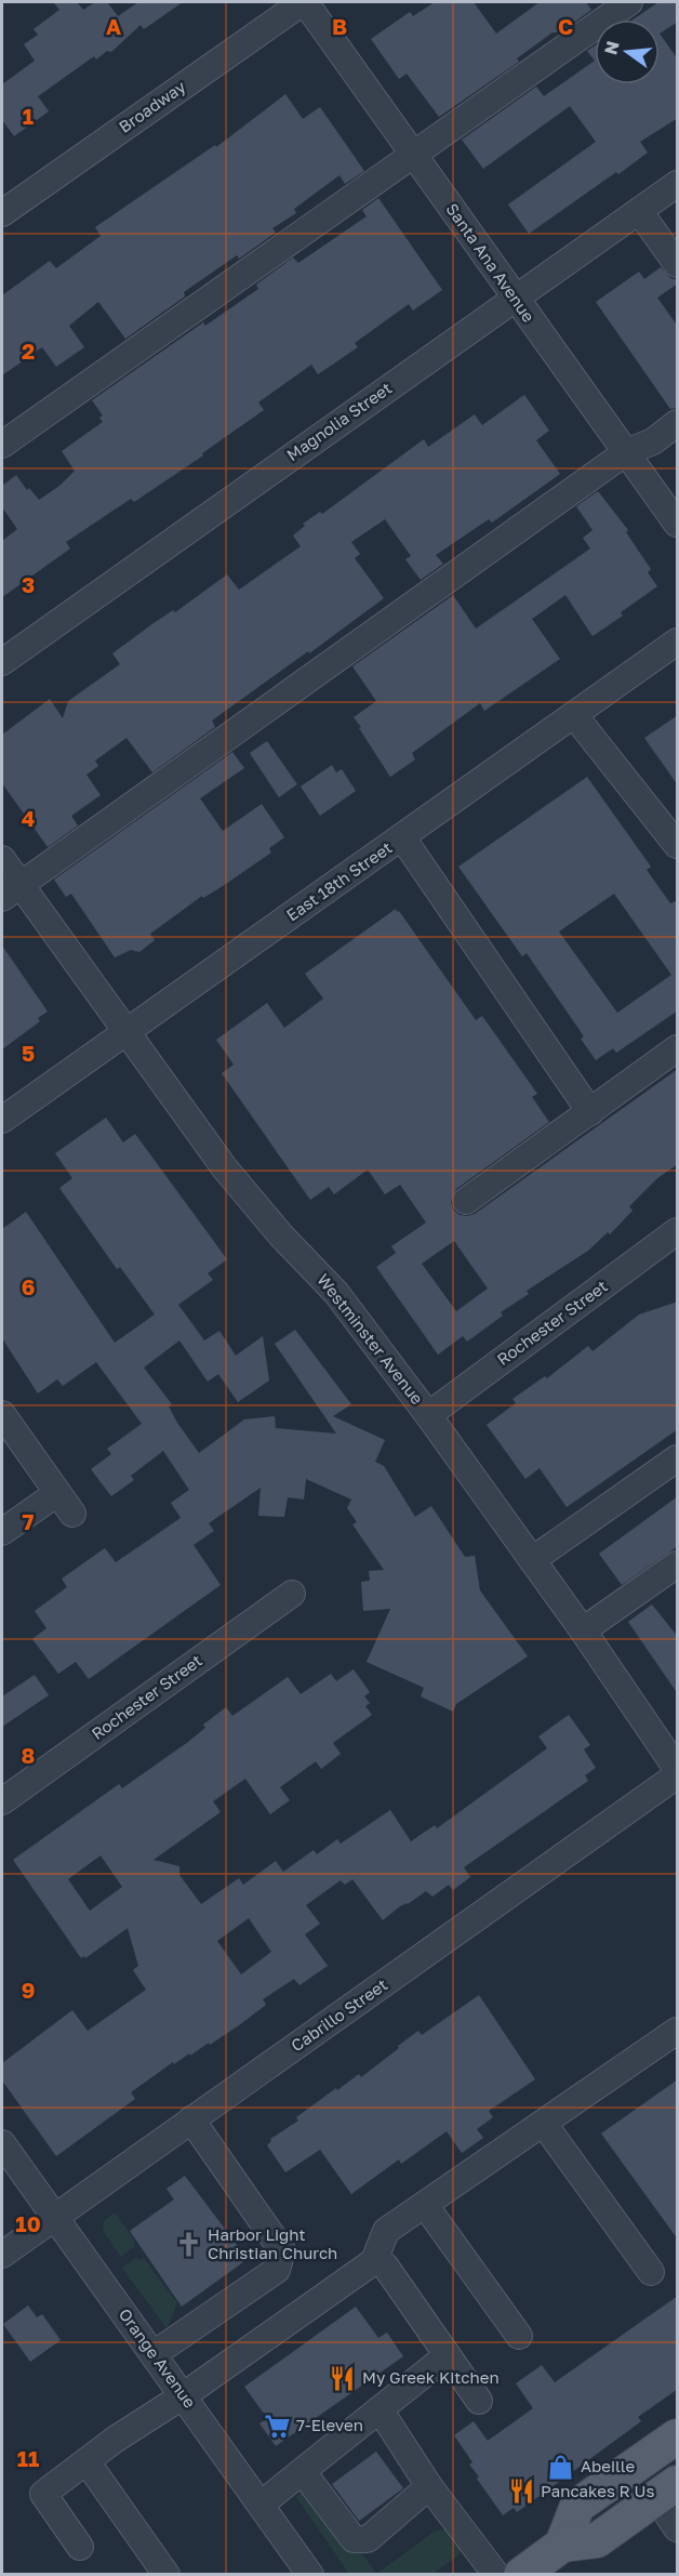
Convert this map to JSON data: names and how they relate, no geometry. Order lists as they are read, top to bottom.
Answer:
{
  "streets": {
    "street": [
      "Broadway",
      "Santa Ana Avenue",
      "Magnolia Street",
      "East 18th Street",
      "Rochester Street",
      "Westminster Avenue",
      "Cabrillo Street",
      "Orange Avenue"
    ]
  },
  "crossings": [
    ["Broadway", "Santa Ana Avenue"],
    ["Santa Ana Avenue", "Magnolia Street"],
    ["East 18th Street", "Westminster Avenue"],
    ["Rochester Street", "Westminster Avenue"],
    ["Cabrillo Street", "Orange Avenue"]
  ],
  "places": {
    "church": ["Harbor Light Christian Church"],
    "restaurant": ["My Greek Kitchen", "Pancakes R Us"],
    "supermarket": ["7-Eleven"],
    "shop": ["Abeille"]
  },
  "north": "left",
  "grid": {
    "columns": ["A", "B", "C"],
    "rows": [
      "1",
      "2",
      "3",
      "4",
      "5",
      "6",
      "7",
      "8",
      "9",
      "10",
      "11"
    ]
  }
}
